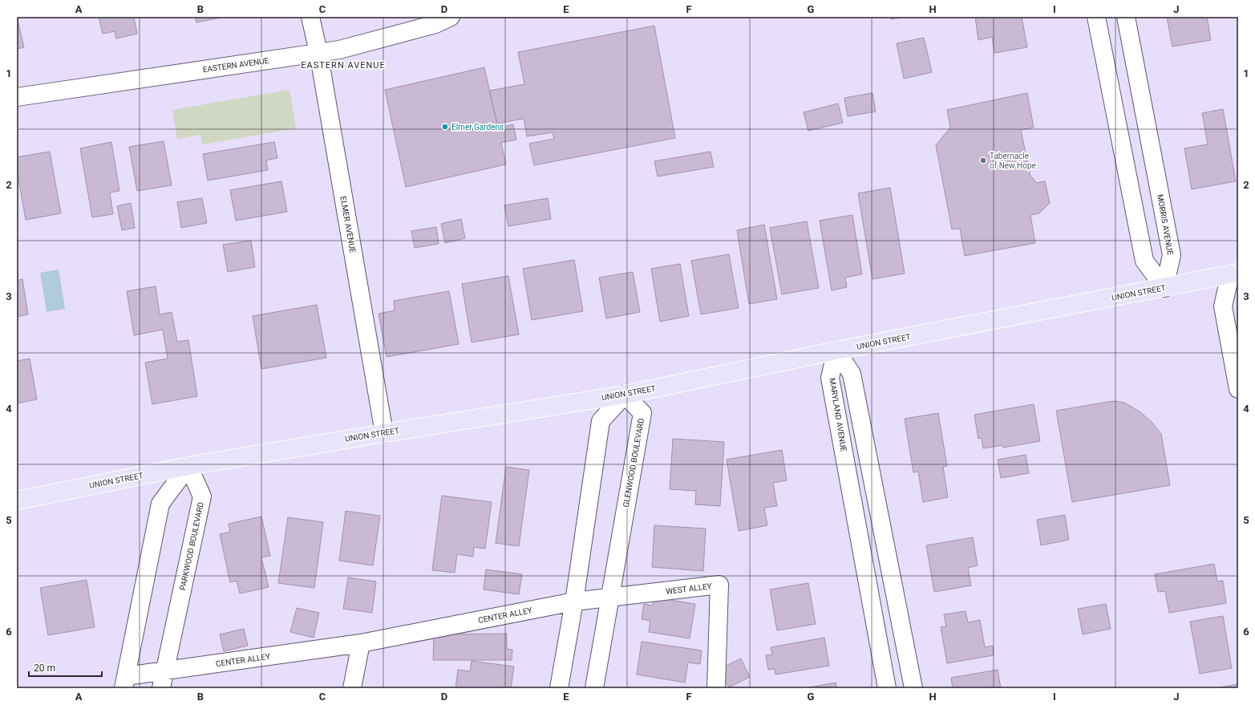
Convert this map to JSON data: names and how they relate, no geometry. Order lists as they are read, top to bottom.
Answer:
{
  "streets": {
    "main road": ["UNION STREET"],
    "street": [
      "EASTERN AVENUE",
      "ELMER AVENUE",
      "MORRIS AVENUE",
      "MARYLAND AVENUE",
      "GLENWOOD BOULEVARD",
      "PARKWOOD BOULEVARD",
      "WEST ALLEY",
      "CENTER ALLEY"
    ]
  },
  "crossings": [
    ["EASTERN AVENUE", "ELMER AVENUE"],
    ["ELMER AVENUE", "UNION STREET"],
    ["MORRIS AVENUE", "UNION STREET"],
    ["UNION STREET", "MARYLAND AVENUE"],
    ["UNION STREET", "GLENWOOD BOULEVARD"],
    ["UNION STREET", "PARKWOOD BOULEVARD"],
    ["GLENWOOD BOULEVARD", "WEST ALLEY"],
    ["PARKWOOD BOULEVARD", "CENTER ALLEY"],
    ["WEST ALLEY", "CENTER ALLEY"]
  ],
  "districts": ["EASTERN AVENUE"],
  "places": ["Elmer Gardens", "Tabernacle of New Hope"],
  "scale_bar": "20 m",
  "grid": {
    "columns": [
      "A",
      "B",
      "C",
      "D",
      "E",
      "F",
      "G",
      "H",
      "I",
      "J"
    ],
    "rows": [
      "1",
      "2",
      "3",
      "4",
      "5",
      "6"
    ]
  }
}
